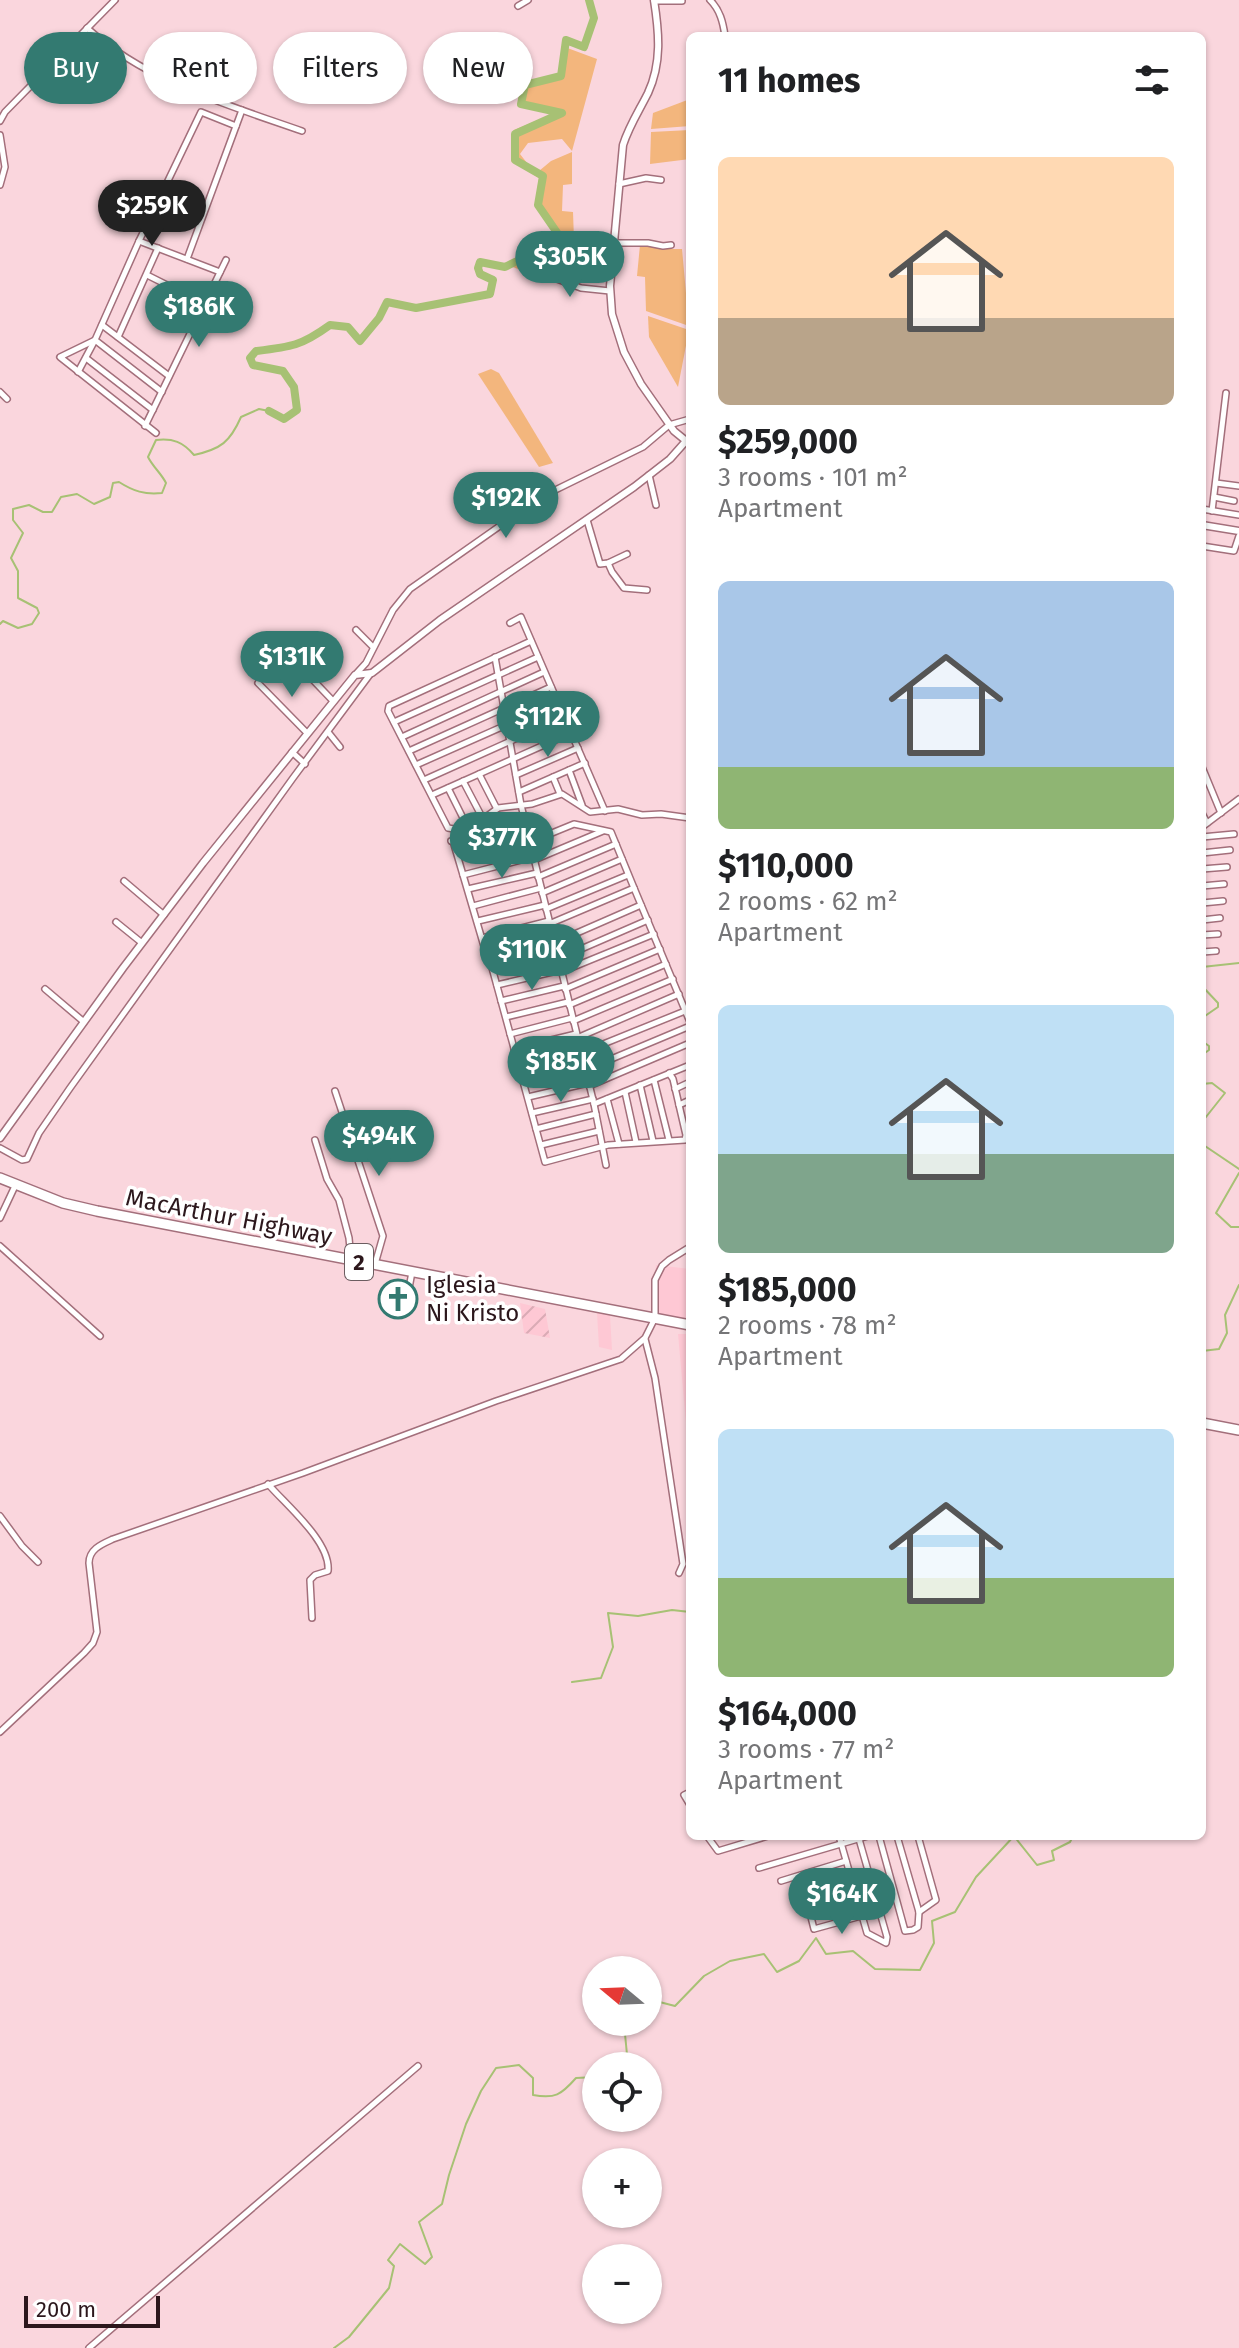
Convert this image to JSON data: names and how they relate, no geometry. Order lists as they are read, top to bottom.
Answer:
{
  "streets": {
    "highway": ["MacArthur Highway", "2"]
  },
  "places": {
    "church": ["Iglesia Ni Kristo"]
  },
  "scale_bar": "200 m",
  "north": "left",
  "page": {
    "chip": [
      "Buy",
      "Rent",
      "Filters",
      "New"
    ],
    "heading": "11 homes",
    "list": [
      {
        "name": "$259,000",
        "note": "3 rooms · 101 m² · Apartment"
      },
      {
        "name": "$110,000",
        "note": "2 rooms · 62 m² · Apartment"
      },
      {
        "name": "$185,000",
        "note": "2 rooms · 78 m² · Apartment"
      },
      {
        "name": "$164,000",
        "note": "3 rooms · 77 m² · Apartment"
      }
    ],
    "price": [
      "$259K",
      "$305K",
      "$186K",
      "$192K",
      "$131K",
      "$112K",
      "$377K",
      "$110K",
      "$185K",
      "$494K",
      "$164K"
    ],
    "map_buttons": ["+", "−"],
    "scale": "200 m"
  }
}
